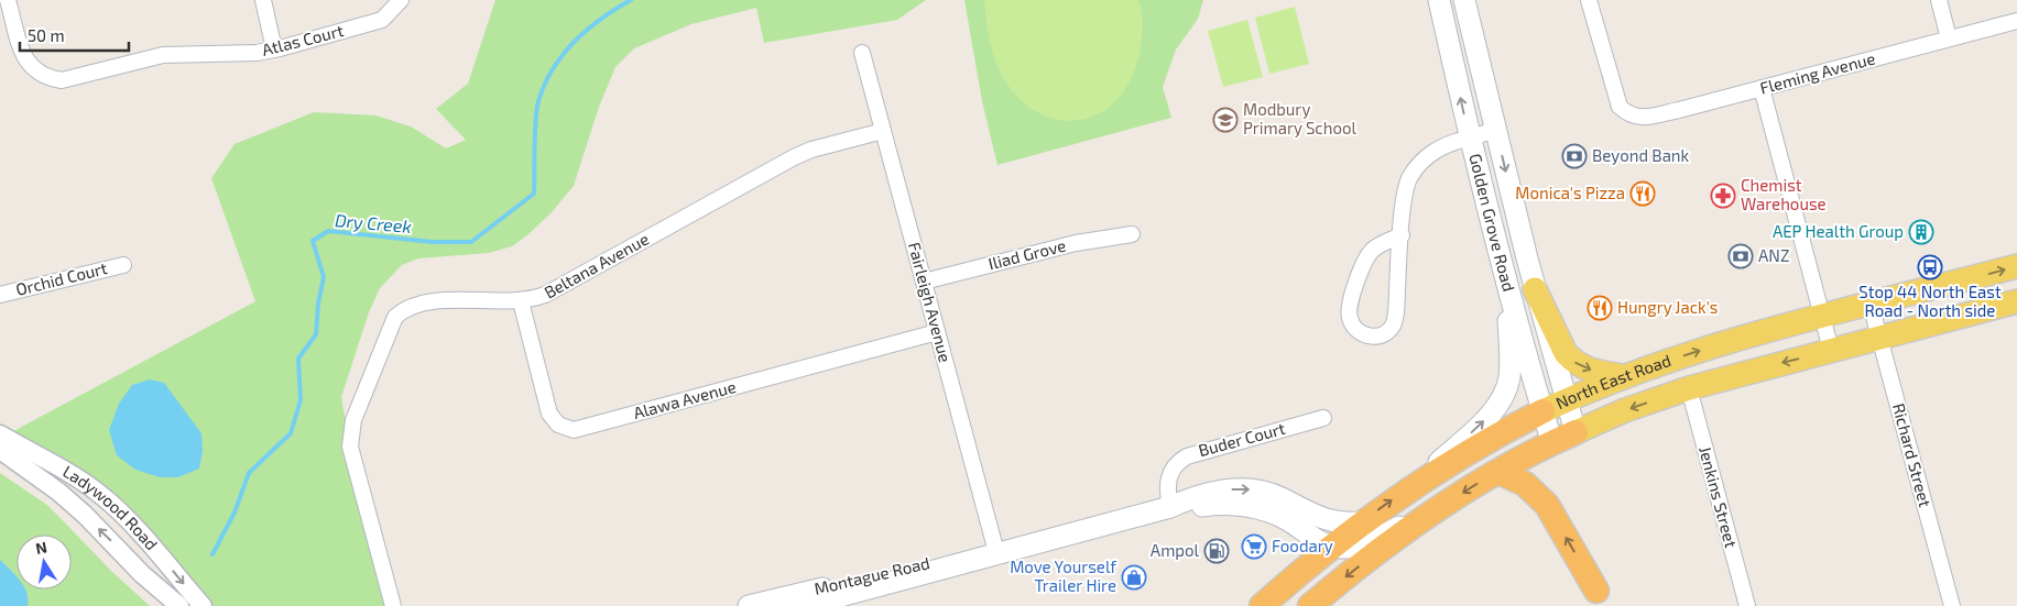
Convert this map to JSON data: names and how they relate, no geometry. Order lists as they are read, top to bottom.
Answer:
{
  "streets": {
    "highway": ["North East Road"],
    "main road": ["Golden Grove Road", "Montague Road"],
    "street": [
      "Atlas Court",
      "Fleming Avenue",
      "Iliad Grove",
      "Beltana Avenue",
      "Orchid Court",
      "Fairleigh Avenue",
      "Alawa Avenue",
      "Buder Court",
      "Richard Street",
      "Jenkins Street",
      "Ladywood Road"
    ]
  },
  "crossings": [
    ["Golden Grove Road", "North East Road"],
    ["Iliad Grove", "Fairleigh Avenue"],
    ["Beltana Avenue", "Fairleigh Avenue"],
    ["Beltana Avenue", "Alawa Avenue"],
    ["Fairleigh Avenue", "Alawa Avenue"],
    ["Fairleigh Avenue", "Montague Road"],
    ["North East Road", "Richard Street"],
    ["North East Road", "Jenkins Street"],
    ["North East Road", "Montague Road"],
    ["Buder Court", "Montague Road"]
  ],
  "water": ["Dry Creek"],
  "places": {
    "school or university": ["Modbury Primary School"],
    "bank": ["Beyond Bank", "ANZ"],
    "restaurant": ["Monica's Pizza", "Hungry Jack's"],
    "pharmacy": ["Chemist Warehouse"],
    "building": ["AEP Health Group"],
    "bus stop": ["Stop 44 North East Road - North side"],
    "supermarket": ["Foodary"],
    "fuel station": ["Ampol"],
    "shop": ["Move Yourself Trailer Hire"]
  },
  "scale_bar": "50 m",
  "north": "top"
}
